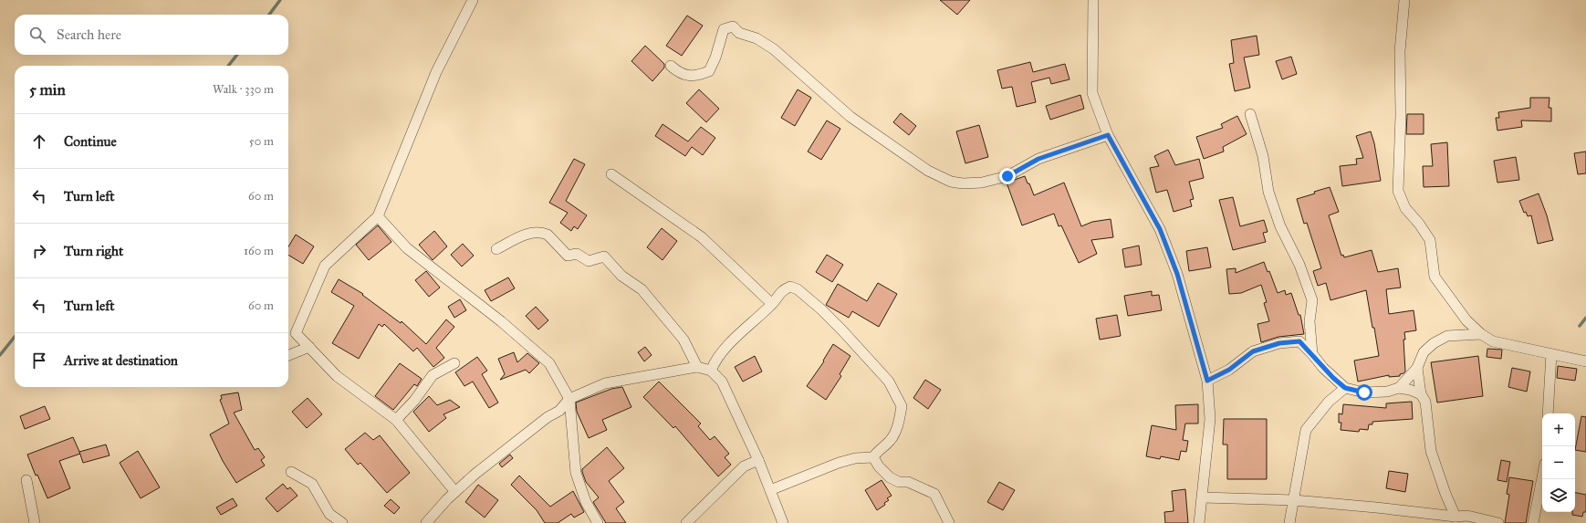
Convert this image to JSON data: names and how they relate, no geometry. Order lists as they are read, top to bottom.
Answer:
{
  "page": {
    "search": "Search here",
    "heading": ["5 min", "Walk · 330 m"],
    "list": [
      ["Continue", "50 m"],
      ["Turn left", "60 m"],
      ["Turn right", "160 m"],
      ["Turn left", "60 m"],
      "Arrive at destination"
    ],
    "map_buttons": ["+", "−"]
  }
}
